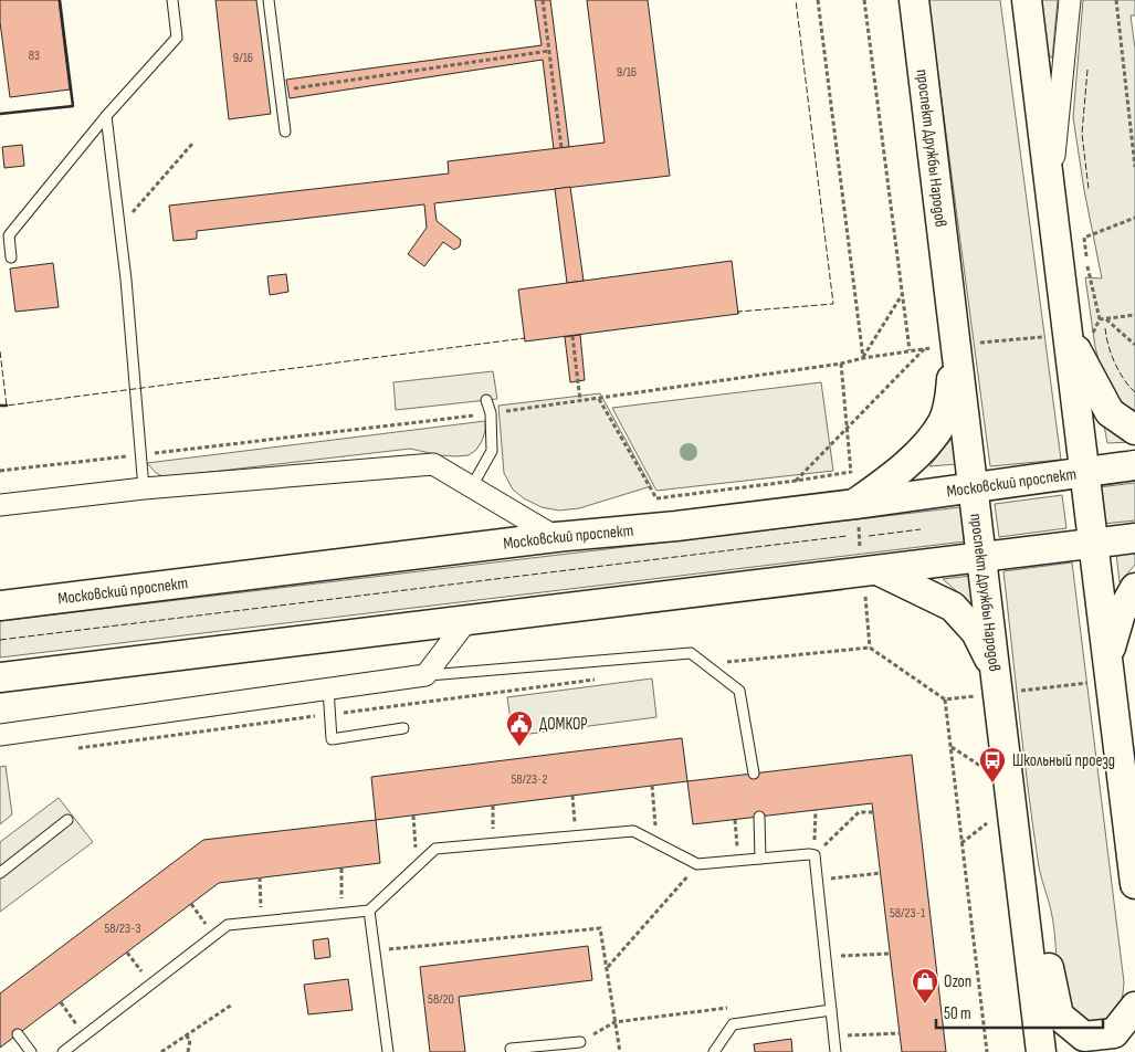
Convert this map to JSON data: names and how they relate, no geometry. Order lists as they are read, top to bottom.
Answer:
{
  "streets": {
    "main road": ["проспект Дружбы Народов", "Московский проспект"]
  },
  "crossings": [
    ["проспект Дружбы Народов", "Московский проспект"]
  ],
  "places": {
    "public building": ["ДОМКОР"],
    "bus stop": ["Школьный проезд"],
    "shop": ["Ozon"]
  },
  "house_numbers": [
    "83",
    "9/16",
    "9/16",
    "58/23-2",
    "58/23-1",
    "58/23-3",
    "58/20"
  ],
  "scale_bar": "50 m"
}
